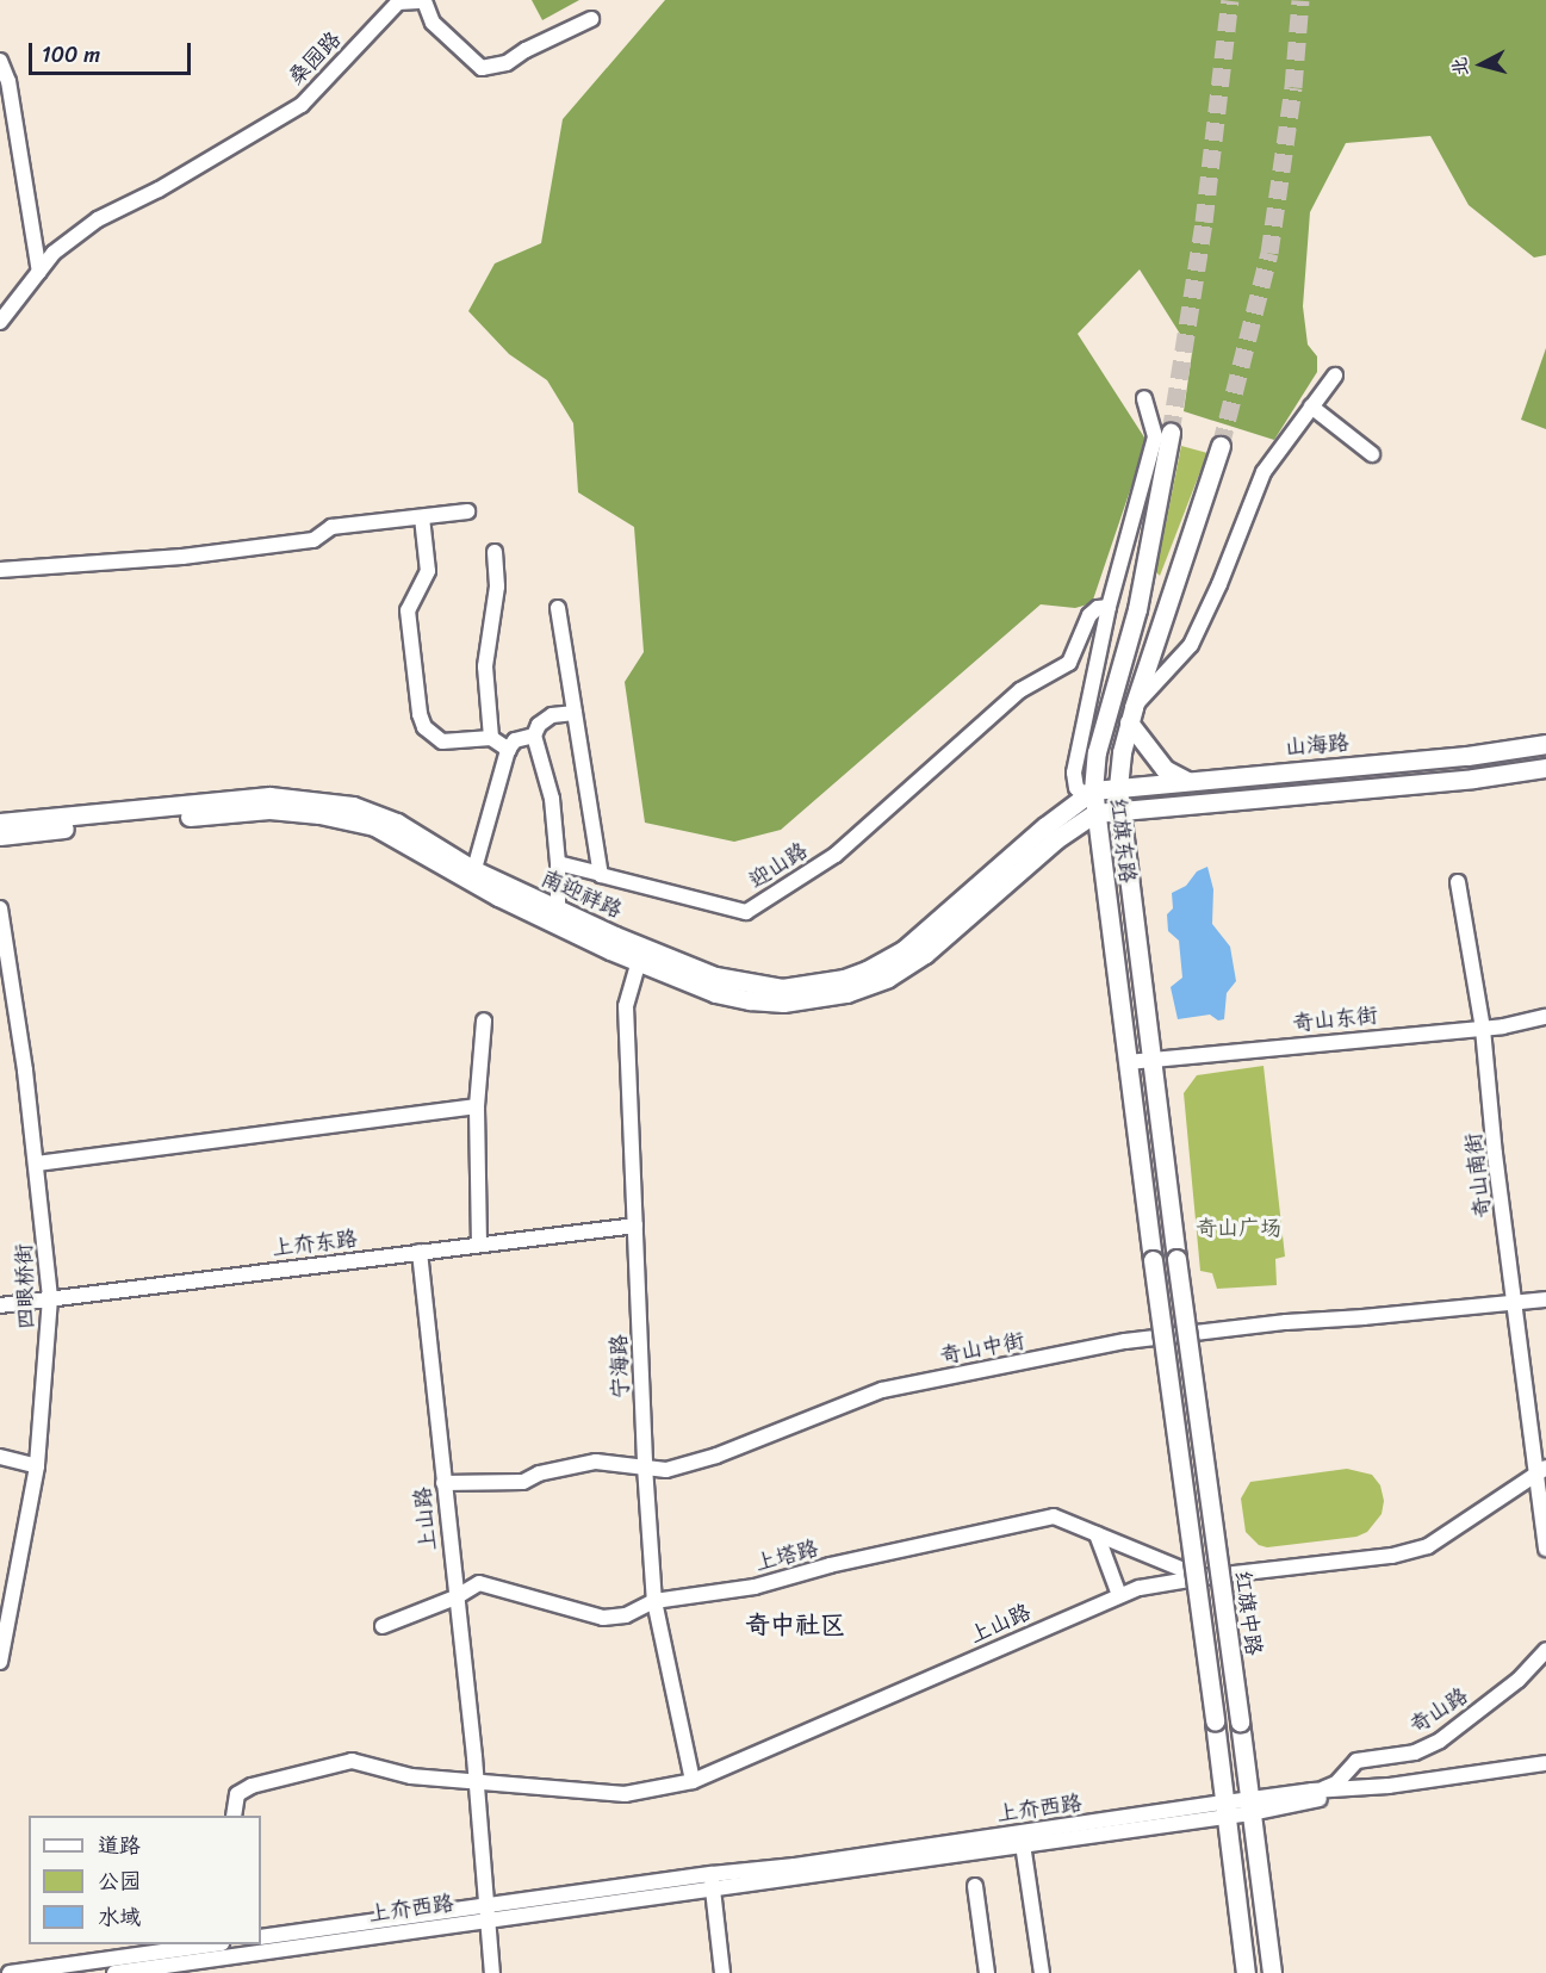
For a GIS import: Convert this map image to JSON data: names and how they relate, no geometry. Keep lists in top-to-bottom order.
{
  "streets": {
    "main road": [
      "山海路",
      "红旗东路",
      "南迎祥路",
      "红旗中路"
    ],
    "street": [
      "桑园路",
      "迎山路",
      "奇山东街",
      "奇山南街",
      "上夼东路",
      "四眼桥街",
      "奇山中街",
      "宁海路",
      "上山路",
      "上塔路",
      "奇山路",
      "上夼西路"
    ]
  },
  "crossings": [
    ["山海路", "红旗东路"],
    ["山海路", "南迎祥路"],
    ["红旗东路", "南迎祥路"],
    ["红旗东路", "奇山东街"],
    ["红旗东路", "红旗中路"],
    ["红旗东路", "上夼西路"],
    ["南迎祥路", "宁海路"],
    ["奇山东街", "奇山南街"],
    ["奇山南街", "奇山中街"],
    ["奇山南街", "上山路"],
    ["上夼东路", "四眼桥街"],
    ["上夼东路", "宁海路"],
    ["上夼东路", "上山路"],
    ["奇山中街", "宁海路"],
    ["奇山中街", "上山路"],
    ["宁海路", "上山路"],
    ["宁海路", "上塔路"],
    ["上山路", "上塔路"],
    ["上山路", "上夼西路"],
    ["红旗中路", "上夼西路"],
    ["奇山路", "上夼西路"]
  ],
  "districts": ["奇中社区"],
  "parks": ["奇山广场"],
  "legend": ["道路", "公园", "水域"],
  "scale_bar": "100 m",
  "north": "left"
}
